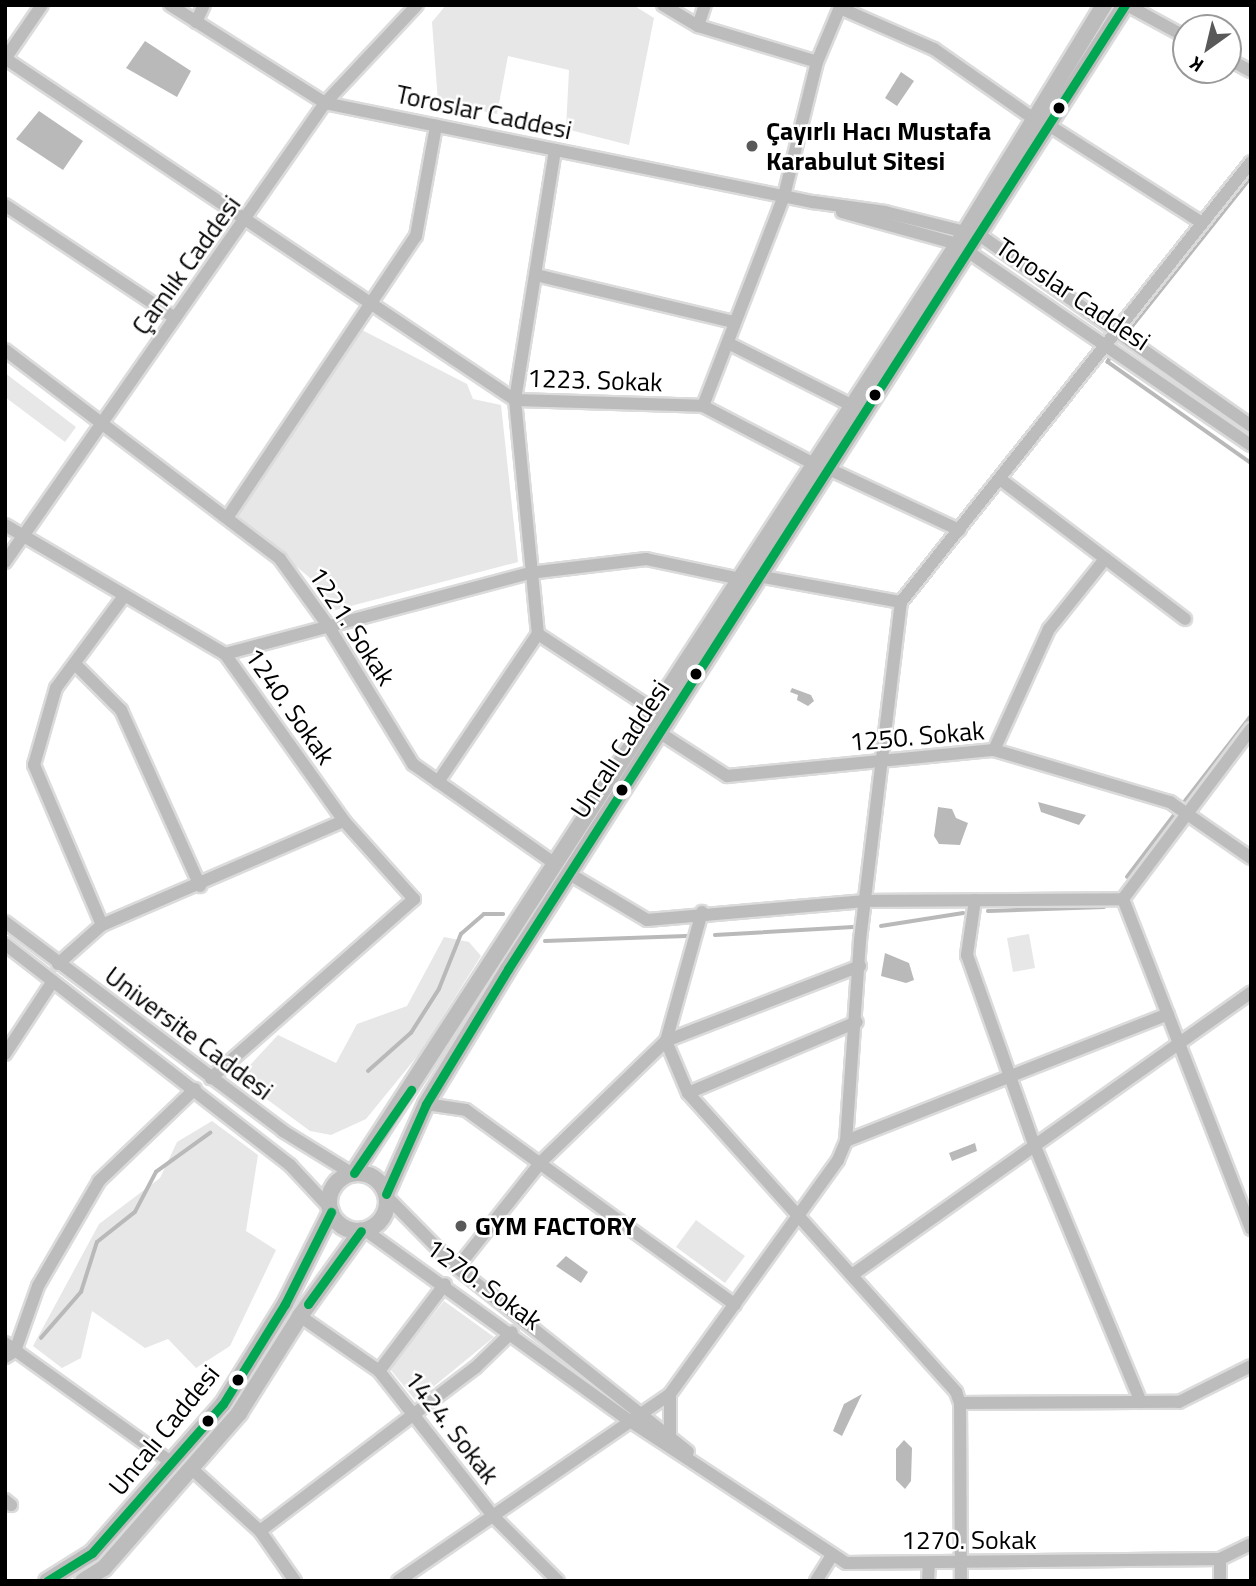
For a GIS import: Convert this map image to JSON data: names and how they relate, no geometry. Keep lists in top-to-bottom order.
{
  "streets": {
    "main road": ["Uncalı Caddesi"],
    "street": [
      "Toroslar Caddesi",
      "Çamlık Caddesi",
      "1223. Sokak",
      "1221. Sokak",
      "1240. Sokak",
      "1250. Sokak",
      "Universite Caddesi",
      "1270. Sokak",
      "1424. Sokak"
    ]
  },
  "crossings": [
    ["Toroslar Caddesi", "Çamlık Caddesi"],
    ["Toroslar Caddesi", "Uncalı Caddesi"],
    ["Çamlık Caddesi", "1223. Sokak"],
    ["Çamlık Caddesi", "1221. Sokak"],
    ["Çamlık Caddesi", "1240. Sokak"],
    ["1223. Sokak", "Uncalı Caddesi"],
    ["1221. Sokak", "Uncalı Caddesi"],
    ["1240. Sokak", "Universite Caddesi"],
    ["1250. Sokak", "Uncalı Caddesi"],
    ["Uncalı Caddesi", "Universite Caddesi"],
    ["Uncalı Caddesi", "1270. Sokak"],
    ["Uncalı Caddesi", "1424. Sokak"],
    ["Universite Caddesi", "1270. Sokak"]
  ],
  "places": ["Çayırlı Hacı Mustafa Karabulut Sitesi", "GYM FACTORY"],
  "north": "bottom left"
}
